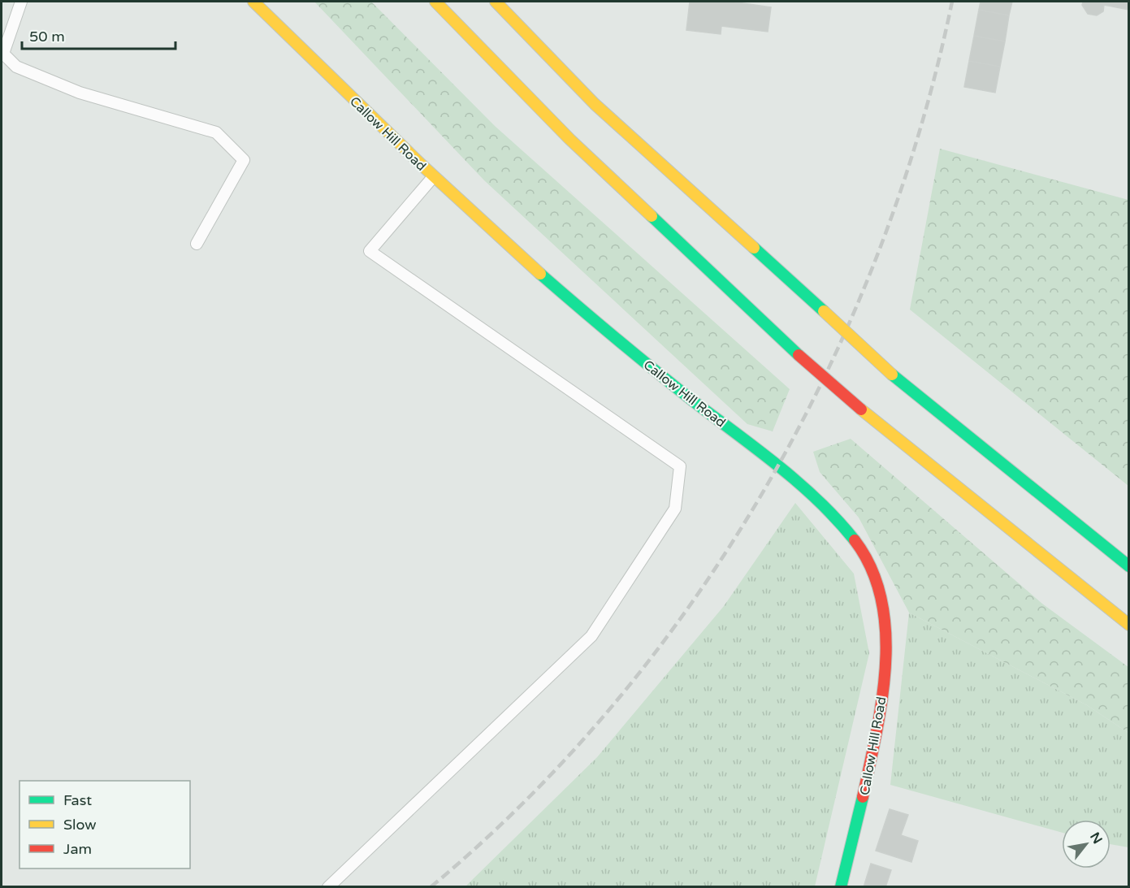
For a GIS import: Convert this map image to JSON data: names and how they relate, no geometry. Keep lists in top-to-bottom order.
{
  "streets": {
    "main road": ["Callow Hill Road"]
  },
  "legend": ["Fast", "Slow", "Jam"],
  "scale_bar": "50 m",
  "north": "top right"
}
